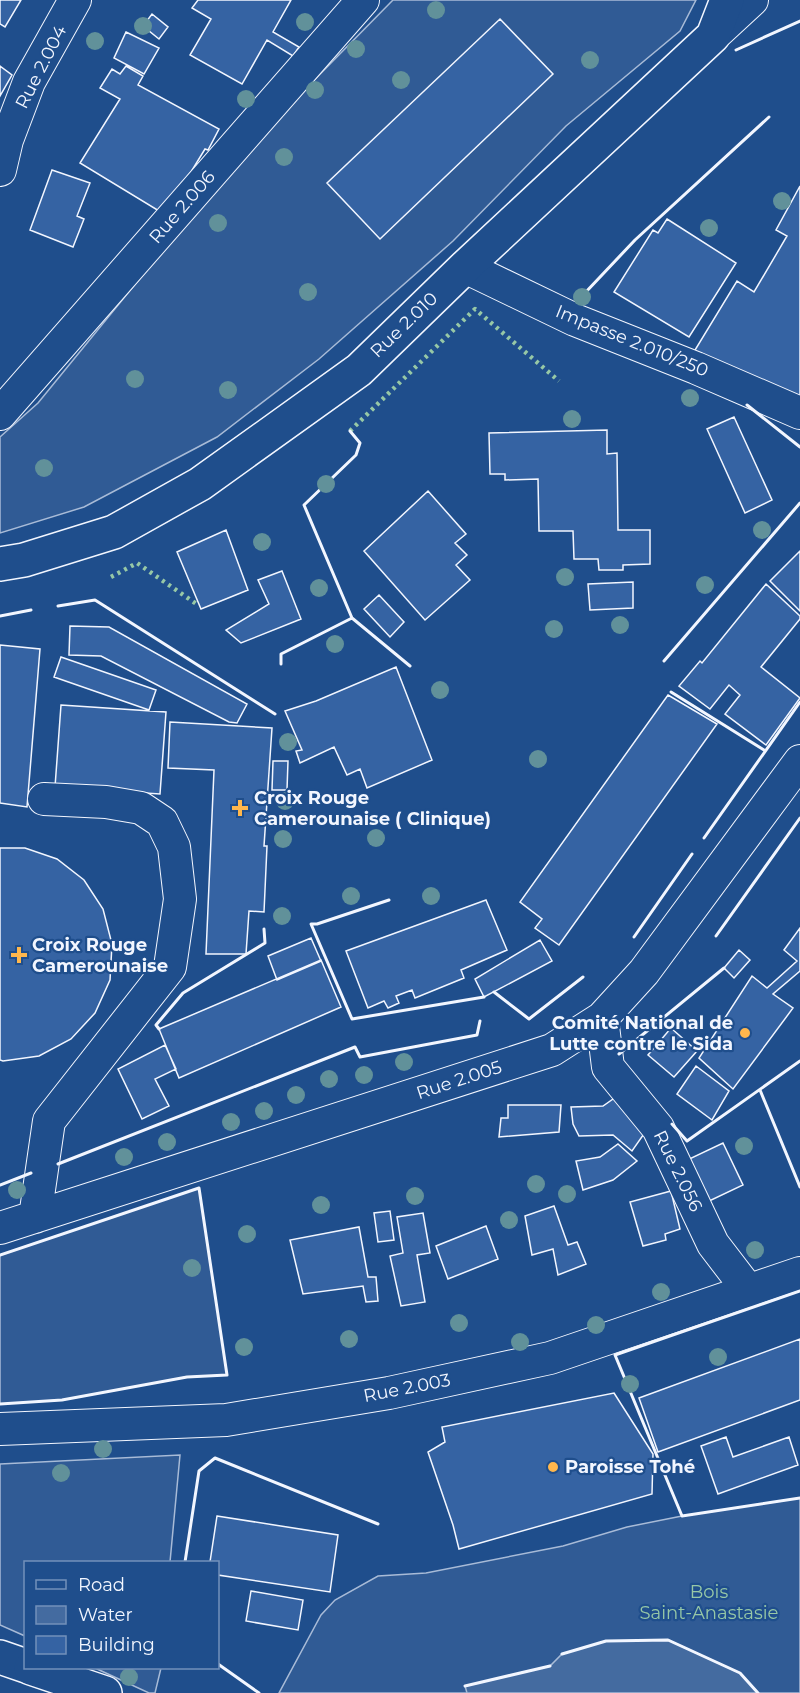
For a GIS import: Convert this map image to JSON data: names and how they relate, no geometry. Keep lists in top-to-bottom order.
{
  "streets": {
    "main road": ["Rue 2.010"],
    "street": [
      "Rue 2.004",
      "Rue 2.006",
      "Impasse 2.010/250",
      "Rue 2.005",
      "Rue 2.056",
      "Rue 2.003"
    ]
  },
  "crossings": [
    ["Rue 2.010", "Impasse 2.010/250"],
    ["Rue 2.005", "Rue 2.056"],
    ["Rue 2.056", "Rue 2.003"]
  ],
  "parks": ["Bois Saint-Anastasie"],
  "places": {
    "health": ["Croix Rouge Camerounaise ( Clinique)", "Croix Rouge Camerounaise"],
    "other": ["Comité National de Lutte contre le Sida", "Paroisse Tohé"]
  },
  "legend": ["Road", "Water", "Building"]
}
